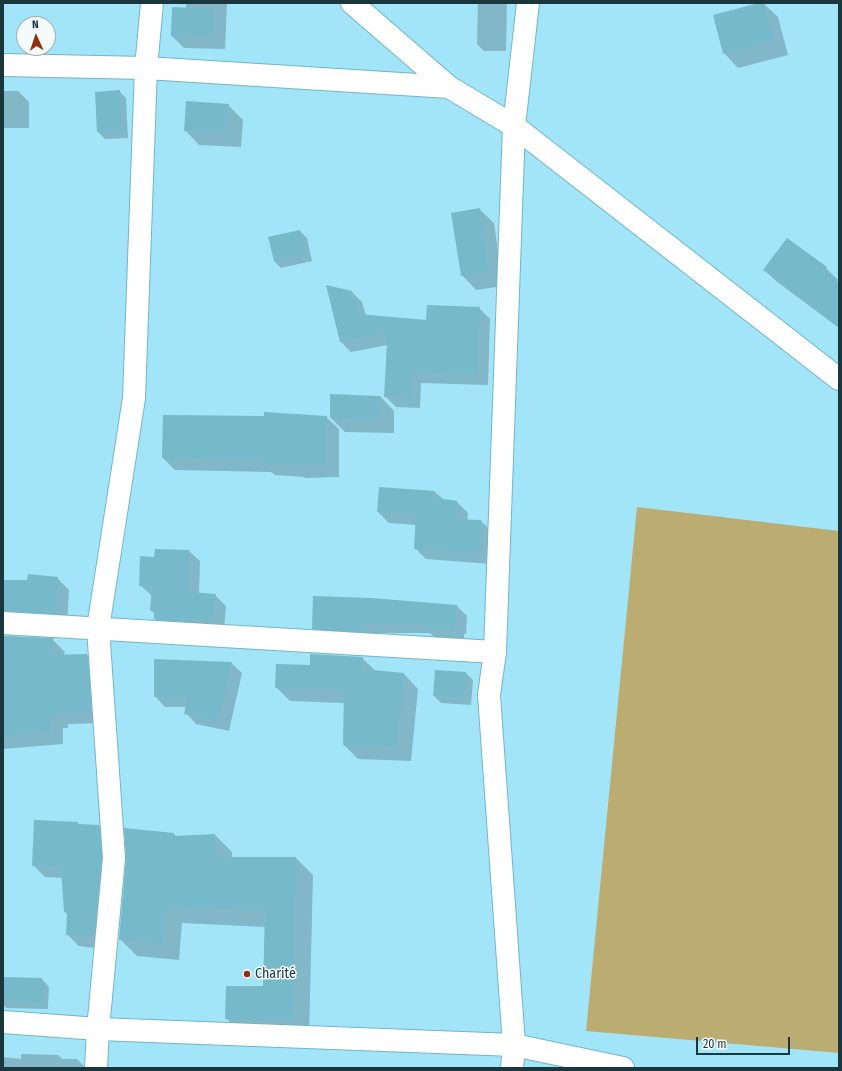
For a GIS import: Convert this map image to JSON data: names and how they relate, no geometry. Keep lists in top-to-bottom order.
{
  "places": ["Charité"],
  "scale_bar": "20 m",
  "north": "top"
}
